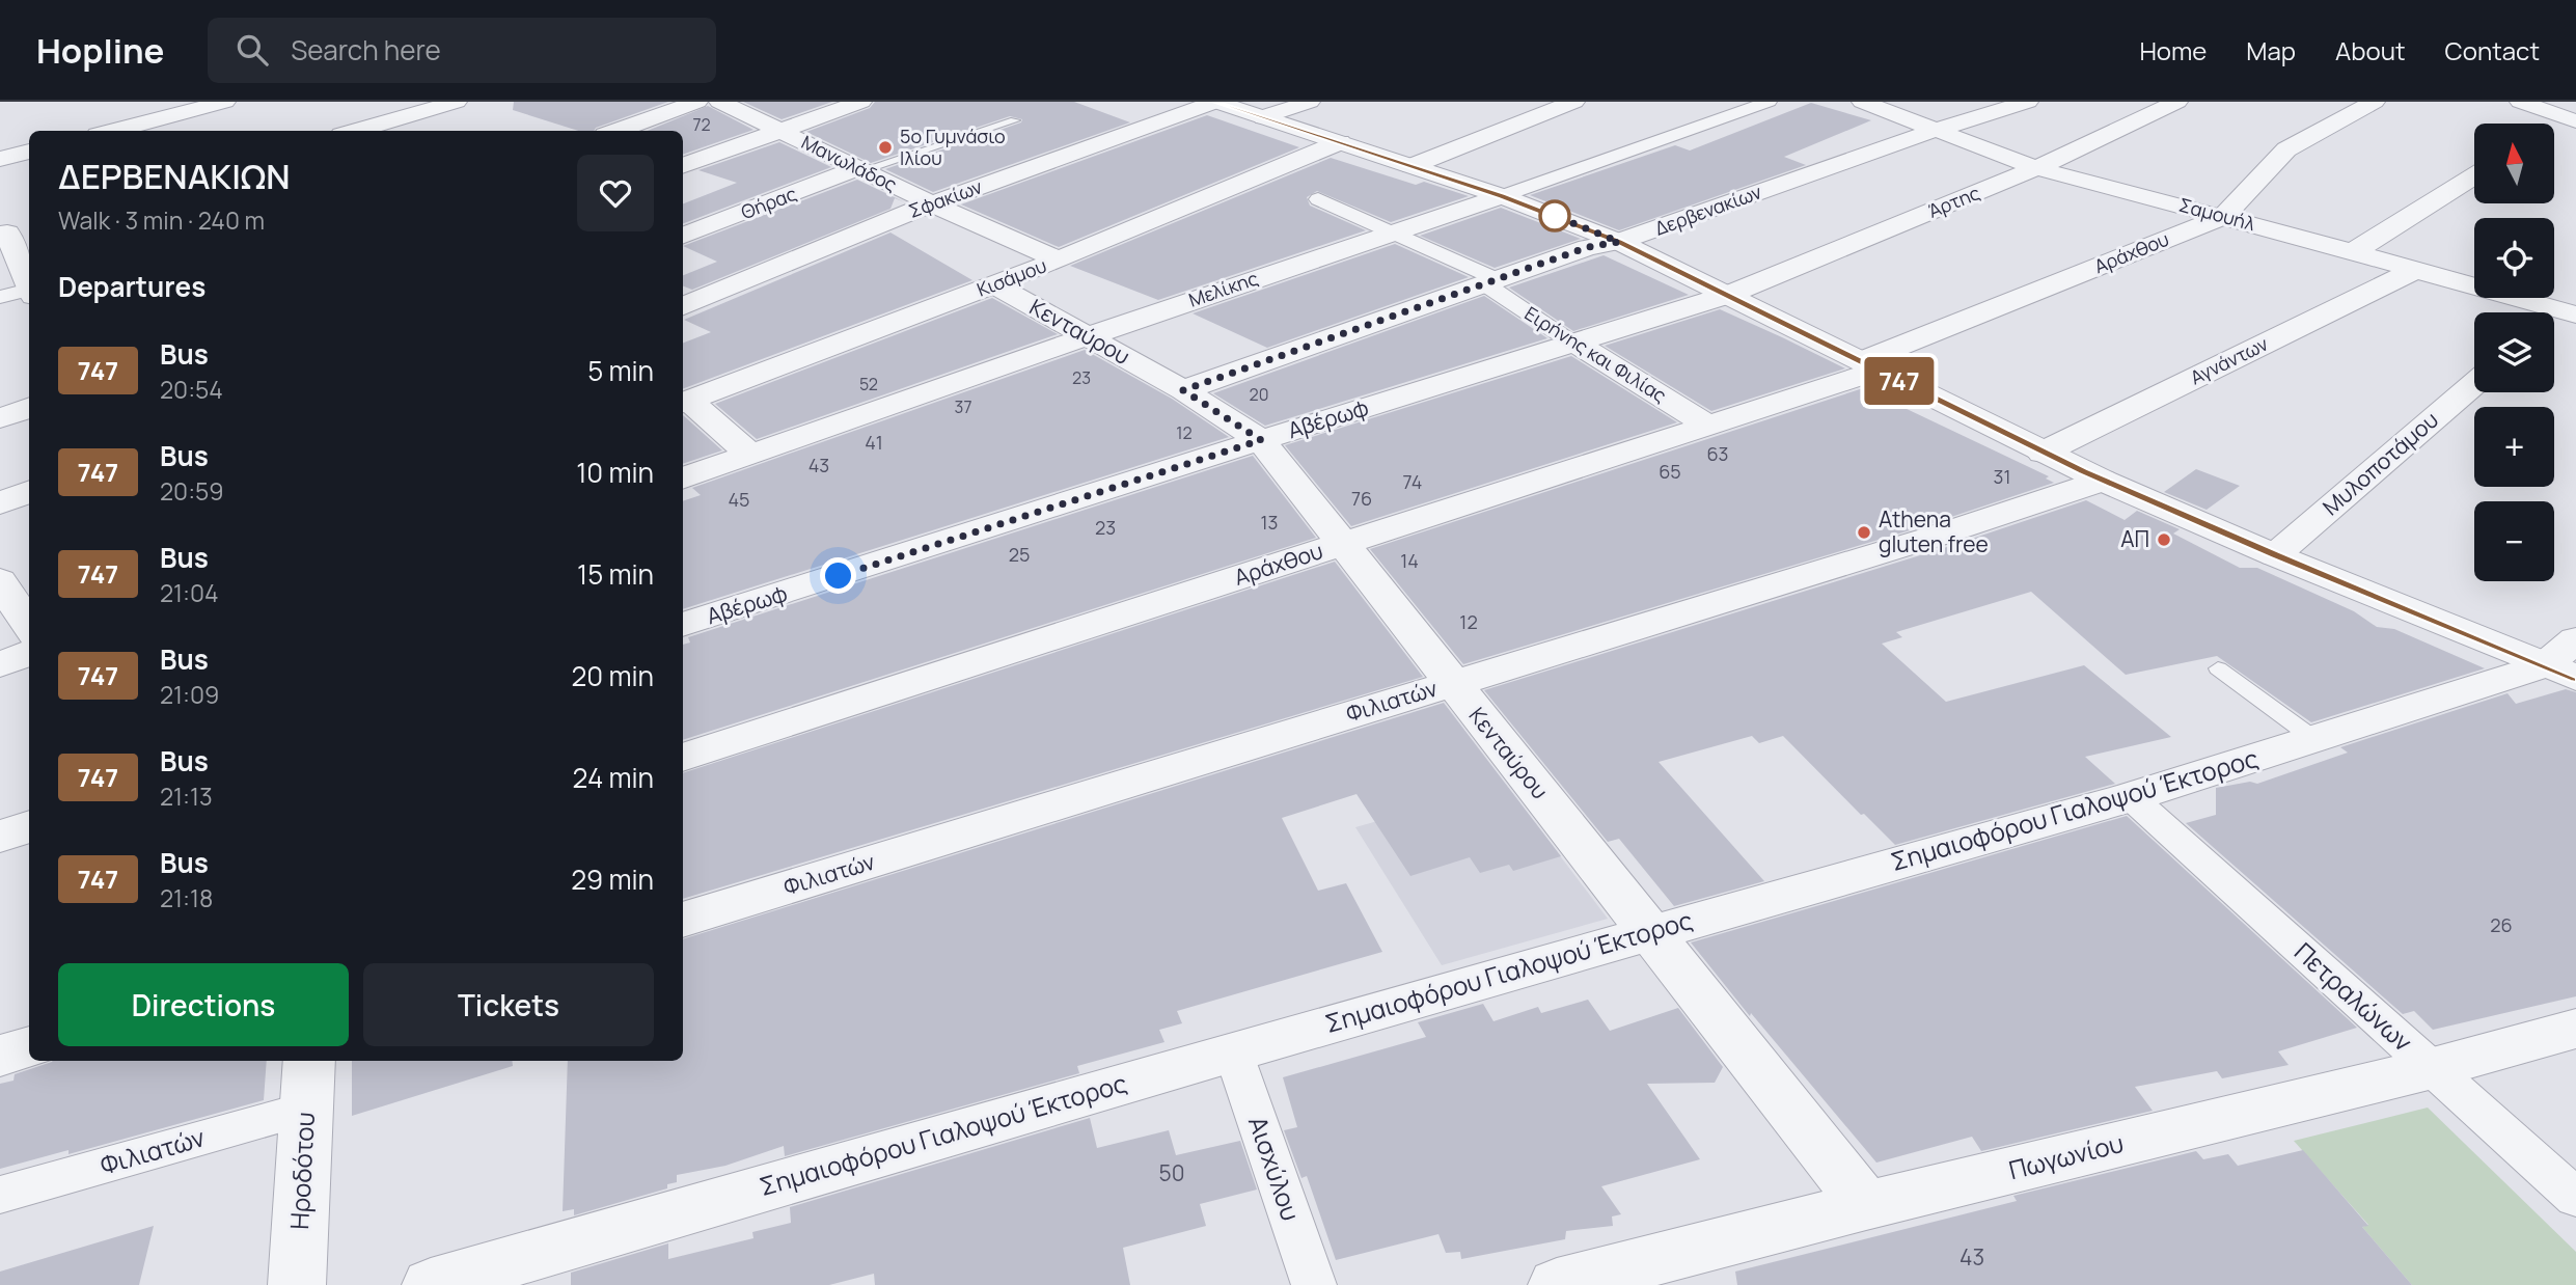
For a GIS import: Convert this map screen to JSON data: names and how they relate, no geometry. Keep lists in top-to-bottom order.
{
  "streets": {
    "street": [
      "Μανωλάδος",
      "Σφακίων",
      "Άρτης",
      "Θήρας",
      "Δερβενακίων",
      "Σαμουήλ",
      "Αράχθου",
      "Κισάμου",
      "Μελίκης",
      "Κενταύρου",
      "Ειρήνης και Φιλίας",
      "Αγνάντων",
      "Αβέρωφ",
      "Μυλοποτάμου",
      "Φιλιατών",
      "Σημαιοφόρου Γιαλοψού Έκτορος",
      "Πετραλώνων",
      "Πωγωνίου",
      "Αισχύλου",
      "Ηροδότου"
    ]
  },
  "crossings": [
    ["Μανωλάδος", "Σφακίων"],
    ["Μανωλάδος", "Θήρας"],
    ["Μανωλάδος", "Κισάμου"],
    ["Άρτης", "Σαμουήλ"],
    ["Άρτης", "Αβέρωφ"],
    ["Δερβενακίων", "Σαμουήλ"],
    ["Δερβενακίων", "Κενταύρου"],
    ["Δερβενακίων", "Ειρήνης και Φιλίας"],
    ["Σαμουήλ", "Αράχθου"],
    ["Σαμουήλ", "Αγνάντων"],
    ["Αράχθου", "Κενταύρου"],
    ["Αράχθου", "Ειρήνης και Φιλίας"],
    ["Κισάμου", "Κενταύρου"],
    ["Μελίκης", "Κενταύρου"],
    ["Μελίκης", "Ειρήνης και Φιλίας"],
    ["Κενταύρου", "Αβέρωφ"],
    ["Κενταύρου", "Φιλιατών"],
    ["Κενταύρου", "Σημαιοφόρου Γιαλοψού Έκτορος"],
    ["Κενταύρου", "Πωγωνίου"],
    ["Ειρήνης και Φιλίας", "Αβέρωφ"],
    ["Φιλιατών", "Ηροδότου"],
    ["Σημαιοφόρου Γιαλοψού Έκτορος", "Πετραλώνων"],
    ["Σημαιοφόρου Γιαλοψού Έκτορος", "Αισχύλου"],
    ["Πετραλώνων", "Πωγωνίου"]
  ],
  "places": ["5ο Γυμνάσιο Ιλίου", "Athena gluten free", "ΑΠ"],
  "lines": ["bus line 747"],
  "house_numbers": [
    "72",
    "23",
    "52",
    "20",
    "37",
    "12",
    "41",
    "63",
    "43",
    "65",
    "31",
    "74",
    "76",
    "45",
    "13",
    "23",
    "25",
    "14",
    "12",
    "26",
    "50",
    "43"
  ],
  "north": "top",
  "page": {
    "header": "Hopline",
    "search": "Search here",
    "nav": [
      "Home",
      "Map",
      "About",
      "Contact"
    ],
    "on_map": "747",
    "map_buttons": ["+", "−"],
    "heading": [
      ["ΔΕΡΒΕΝΑΚΙΩΝ", "Walk · 3 min · 240 m"],
      "Departures"
    ],
    "list": [
      {
        "mark": "747",
        "name": "Bus",
        "note": "20:54",
        "value": "5 min"
      },
      {
        "mark": "747",
        "name": "Bus",
        "note": "20:59",
        "value": "10 min"
      },
      {
        "mark": "747",
        "name": "Bus",
        "note": "21:04",
        "value": "15 min"
      },
      {
        "mark": "747",
        "name": "Bus",
        "note": "21:09",
        "value": "20 min"
      },
      {
        "mark": "747",
        "name": "Bus",
        "note": "21:13",
        "value": "24 min"
      },
      {
        "mark": "747",
        "name": "Bus",
        "note": "21:18",
        "value": "29 min"
      }
    ],
    "buttons": ["Directions", "Tickets"]
  }
}
